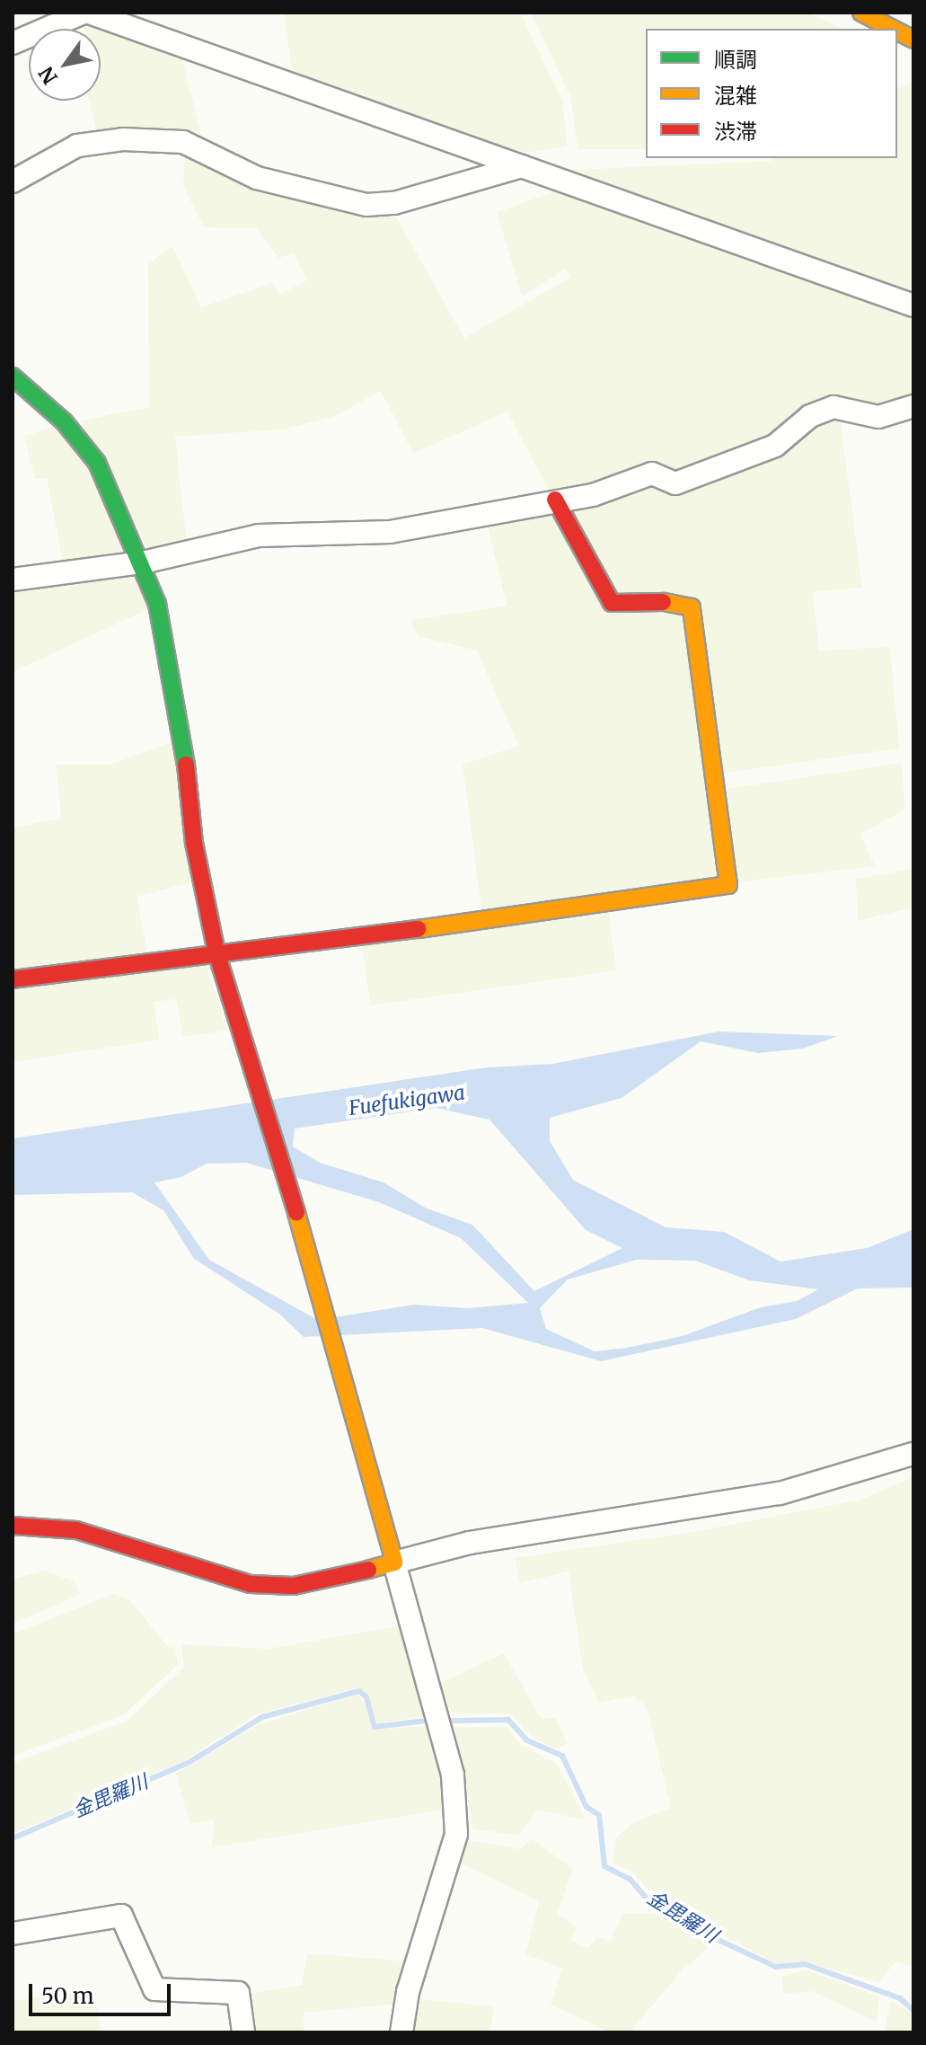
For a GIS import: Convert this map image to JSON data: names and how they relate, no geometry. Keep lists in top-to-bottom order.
{
  "water": ["Fuefukigawa", "金毘羅川"],
  "legend": ["順調", "混雑", "渋滞"],
  "scale_bar": "50 m",
  "north": "bottom left"
}
